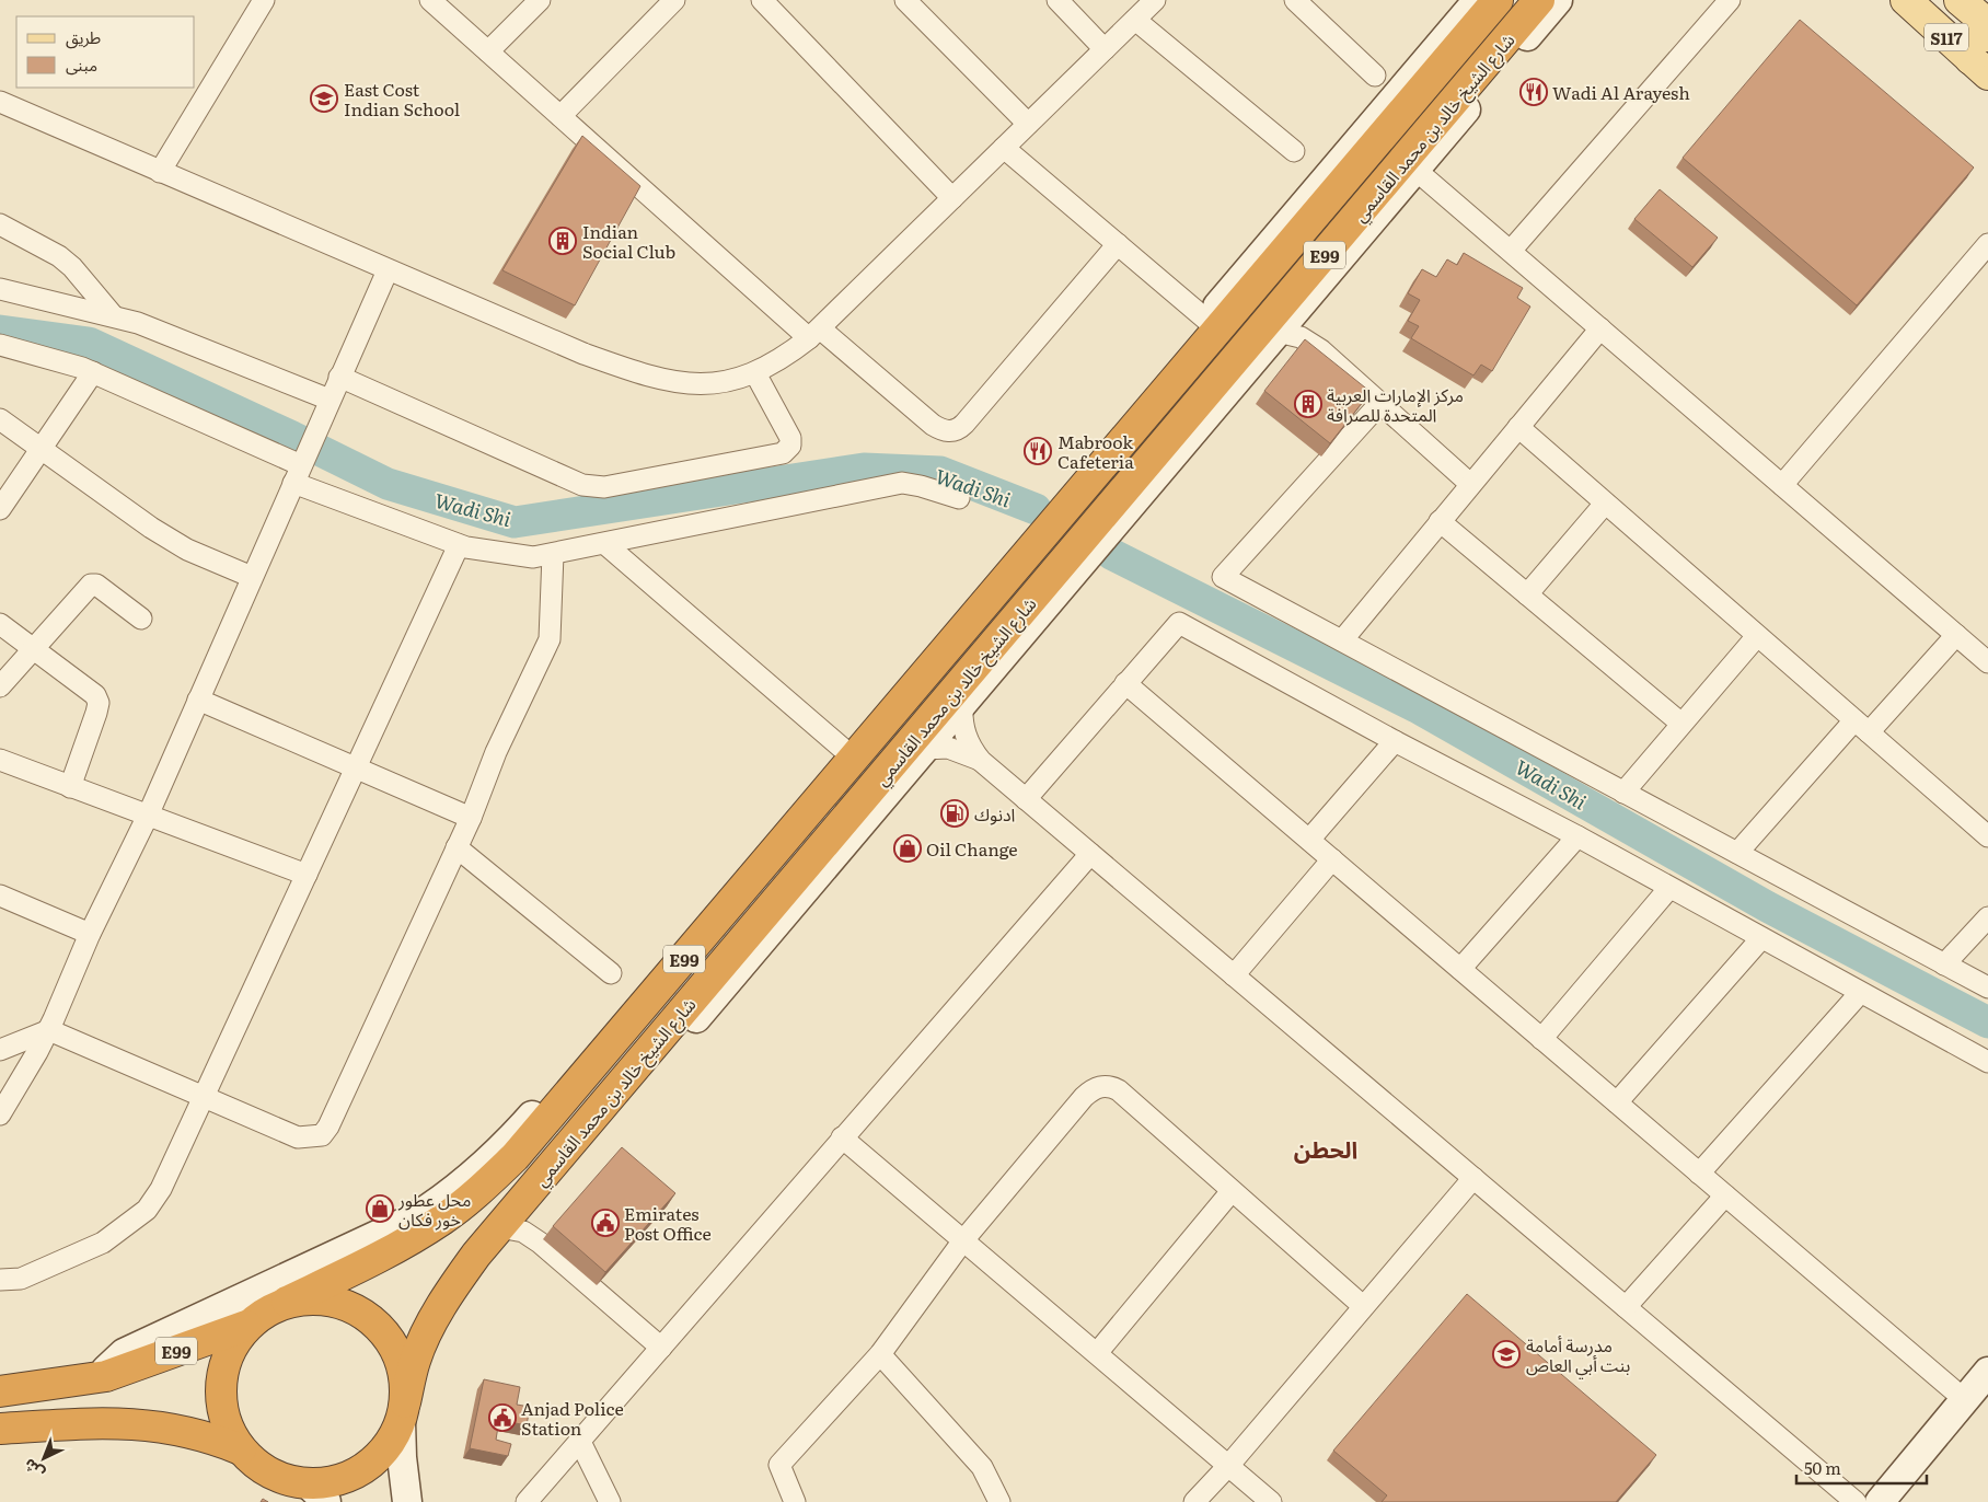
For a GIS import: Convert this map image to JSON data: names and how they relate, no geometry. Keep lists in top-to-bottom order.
{
  "streets": {
    "highway": ["شارع الشيخ خالد بن محمد القاسمي", "E99"],
    "main road": ["S117"]
  },
  "crossings": [
    ["شارع الشيخ خالد بن محمد القاسمي", "E99"]
  ],
  "districts": ["الحطن"],
  "water": ["Wadi Shi"],
  "places": {
    "restaurant": ["Wadi Al Arayesh", "Mabrook Cafeteria"],
    "school or university": ["East Cost Indian School", "مدرسة أمامة بنت أبي العاص"],
    "building": ["Indian Social Club", "مركز الإمارات العربية المتحدة للصرافة"],
    "fuel station": ["ادنوك"],
    "shop": ["Oil Change", "محل عطور خور فكان"],
    "public building": ["Emirates Post Office", "Anjad Police Station"]
  },
  "legend": ["طريق", "مبنى"],
  "scale_bar": "50 m",
  "north": "bottom left"
}
